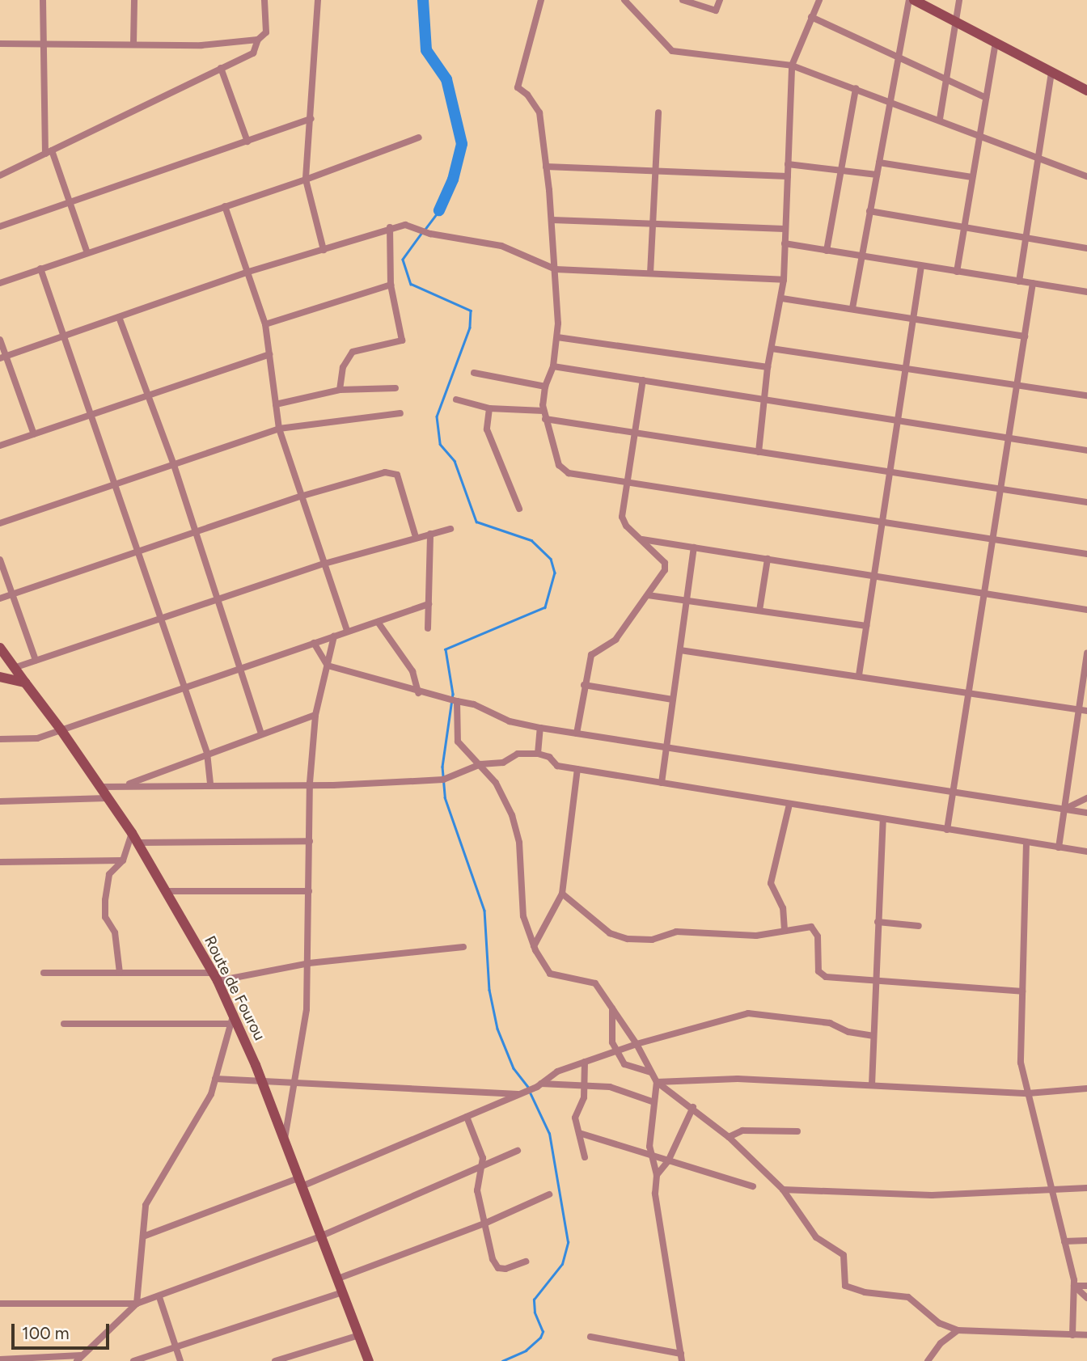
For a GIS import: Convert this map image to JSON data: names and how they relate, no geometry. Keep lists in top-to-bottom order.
{
  "streets": {
    "main road": ["Route de Fourou"]
  },
  "scale_bar": "100 m"
}
